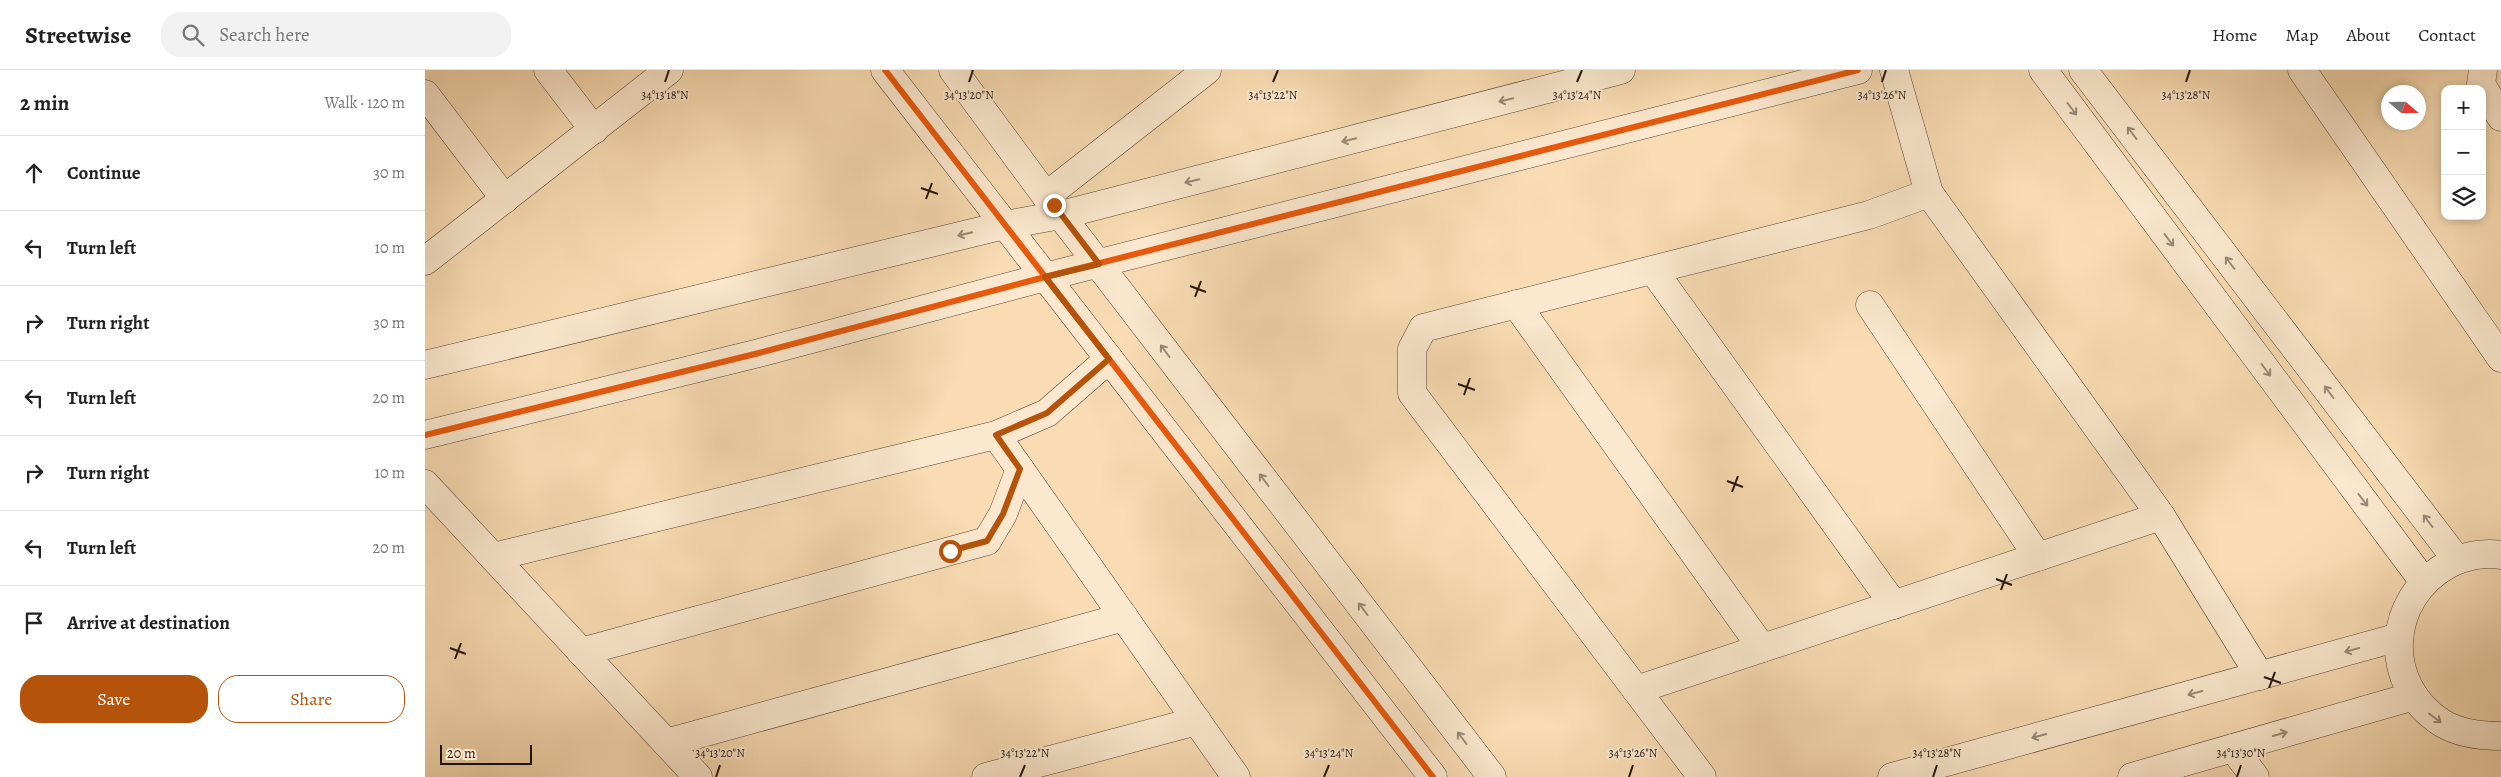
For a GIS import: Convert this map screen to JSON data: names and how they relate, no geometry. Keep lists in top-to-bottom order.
{
  "scale_bar": "20 m",
  "north": "right",
  "page": {
    "header": "Streetwise",
    "search": "Search here",
    "nav": [
      "Home",
      "Map",
      "About",
      "Contact"
    ],
    "heading": ["2 min", "Walk · 120 m"],
    "map_buttons": ["+", "−"],
    "list": [
      ["Continue", "30 m"],
      ["Turn left", "10 m"],
      ["Turn right", "30 m"],
      ["Turn left", "20 m"],
      ["Turn right", "10 m"],
      ["Turn left", "20 m"],
      "Arrive at destination"
    ],
    "buttons": ["Save", "Share"],
    "scale": "20 m"
  },
  "coordinates": [
    "34°13'18\"N",
    "34°13'20\"N",
    "34°13'22\"N",
    "34°13'24\"N",
    "34°13'26\"N",
    "34°13'28\"N",
    "34°13'30\"N"
  ]
}
